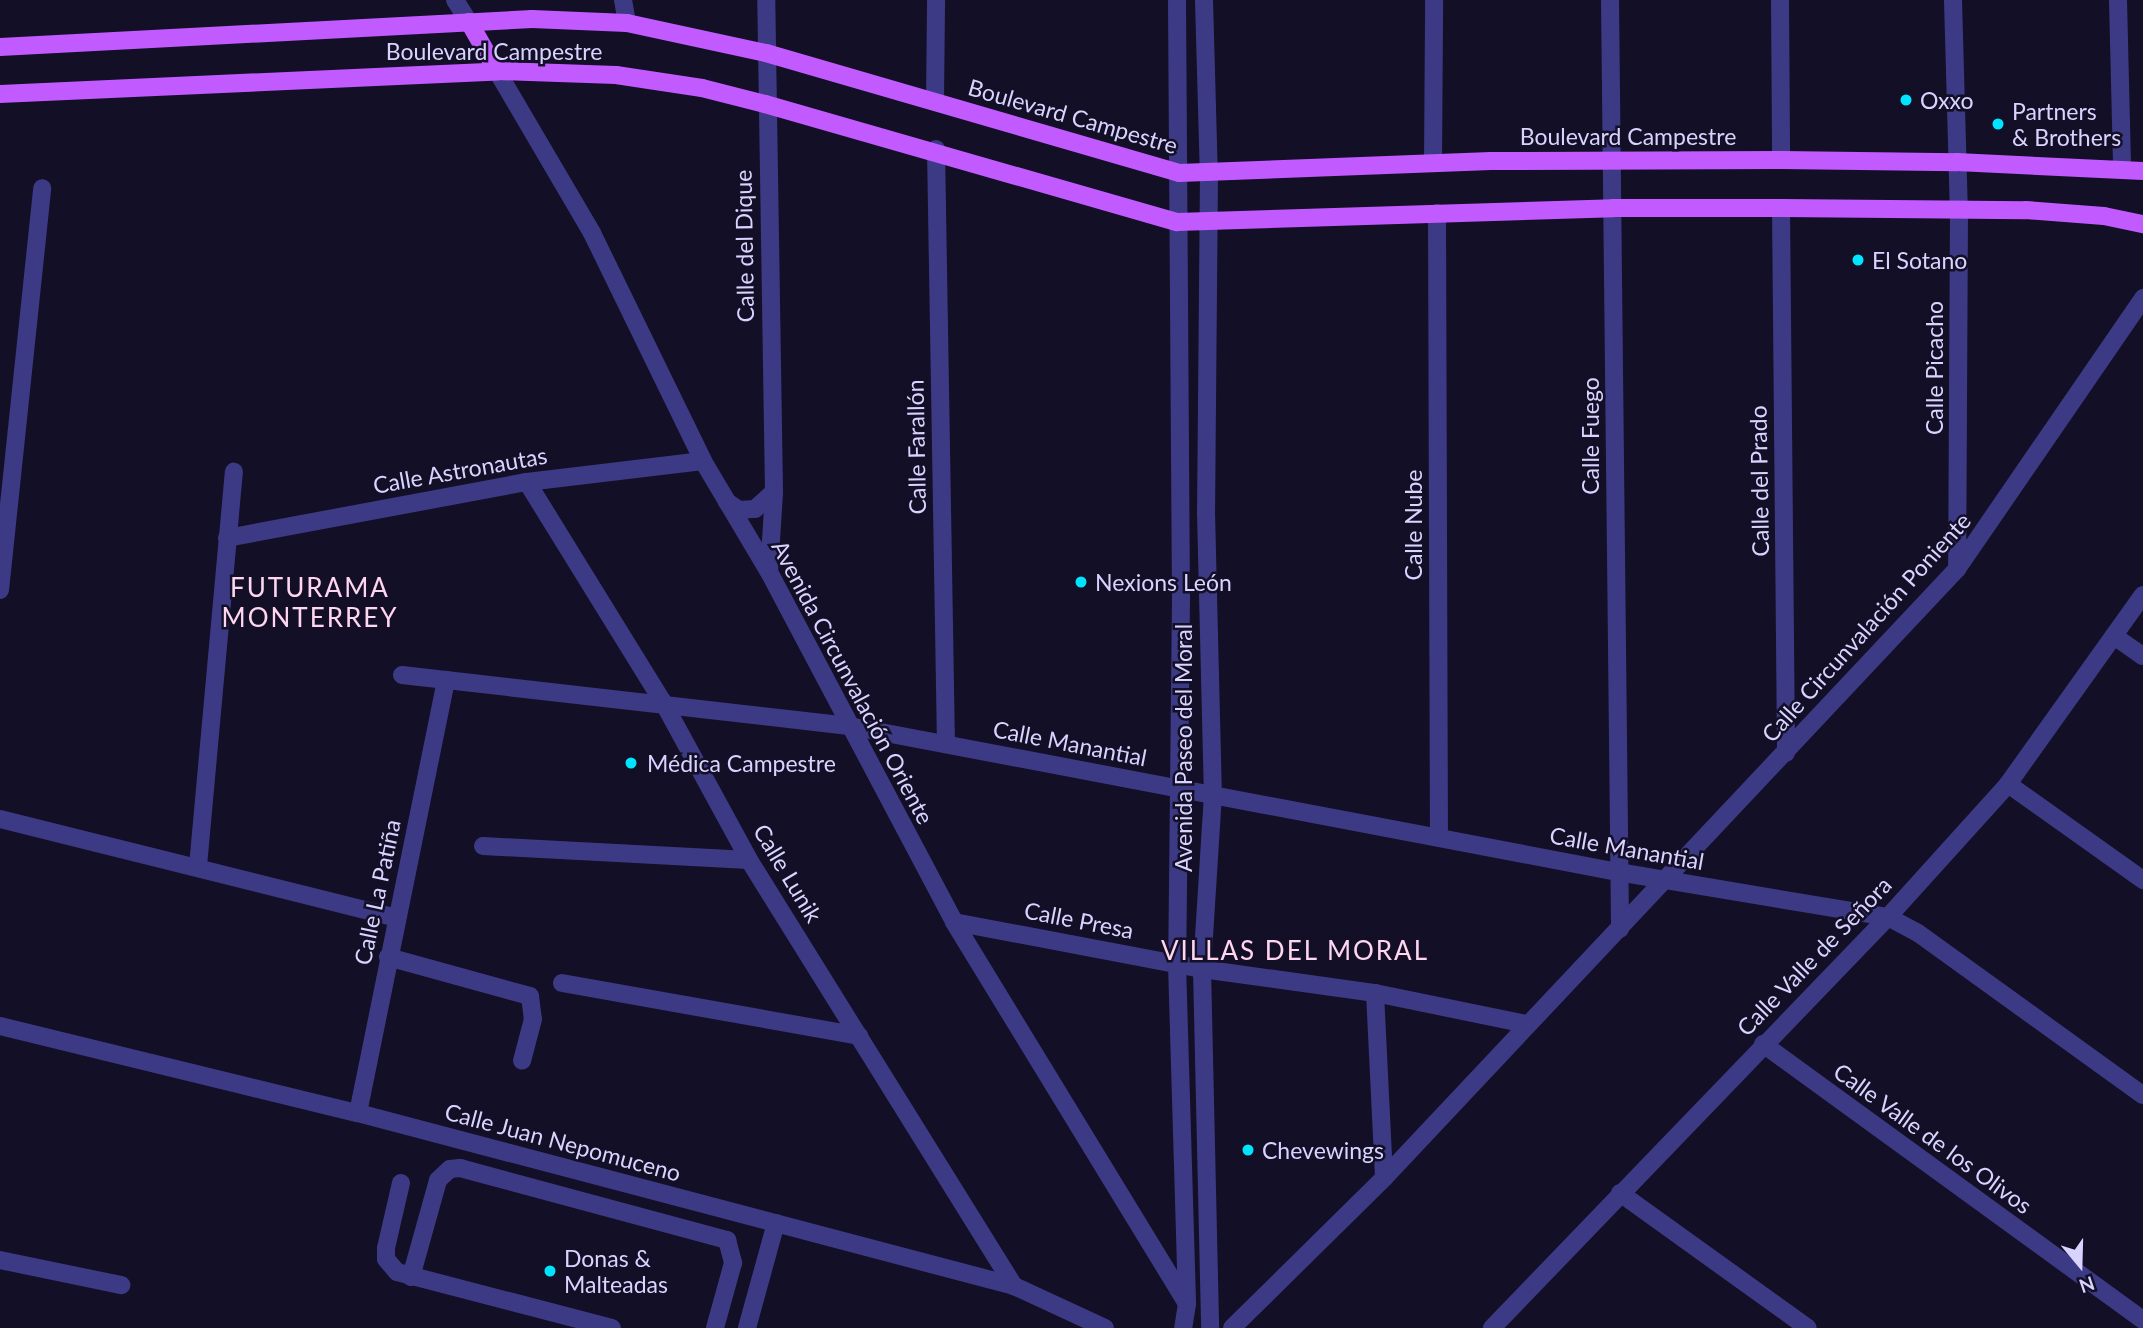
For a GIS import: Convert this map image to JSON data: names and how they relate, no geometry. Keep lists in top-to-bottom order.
{
  "streets": {
    "main road": ["Boulevard Campestre"],
    "street": [
      "Calle del Dique",
      "Calle Picacho",
      "Calle Fuego",
      "Calle Farallón",
      "Calle Astronautas",
      "Calle del Prado",
      "Calle Nube",
      "Calle Circunvalación Poniente",
      "Avenida Circunvalación Oriente",
      "Calle Manantial",
      "Avenida Paseo del Moral",
      "Calle Lunik",
      "Calle La Patiña",
      "Calle Presa",
      "Calle Valle de Señora",
      "Calle Valle de los Olivos",
      "Calle Juan Nepomuceno"
    ]
  },
  "crossings": [
    ["Boulevard Campestre", "Calle del Dique"],
    ["Boulevard Campestre", "Calle Picacho"],
    ["Boulevard Campestre", "Calle Fuego"],
    ["Boulevard Campestre", "Calle Farallón"],
    ["Boulevard Campestre", "Calle del Prado"],
    ["Boulevard Campestre", "Calle Nube"],
    ["Boulevard Campestre", "Avenida Circunvalación Oriente"],
    ["Boulevard Campestre", "Avenida Paseo del Moral"],
    ["Calle del Dique", "Avenida Circunvalación Oriente"],
    ["Calle Picacho", "Calle Circunvalación Poniente"],
    ["Calle Fuego", "Calle Manantial"],
    ["Calle Farallón", "Calle Manantial"],
    ["Calle Astronautas", "Avenida Circunvalación Oriente"],
    ["Calle Astronautas", "Calle Lunik"],
    ["Calle del Prado", "Calle Circunvalación Poniente"],
    ["Calle Nube", "Calle Manantial"],
    ["Calle Circunvalación Poniente", "Calle Manantial"],
    ["Calle Circunvalación Poniente", "Calle Presa"],
    ["Avenida Circunvalación Oriente", "Calle Manantial"],
    ["Avenida Circunvalación Oriente", "Avenida Paseo del Moral"],
    ["Avenida Circunvalación Oriente", "Calle Presa"],
    ["Calle Manantial", "Avenida Paseo del Moral"],
    ["Calle Manantial", "Calle Lunik"],
    ["Calle Manantial", "Calle La Patiña"],
    ["Calle Manantial", "Calle Valle de Señora"],
    ["Avenida Paseo del Moral", "Calle Presa"],
    ["Calle Lunik", "Calle Juan Nepomuceno"],
    ["Calle La Patiña", "Calle Juan Nepomuceno"],
    ["Calle Valle de Señora", "Calle Valle de los Olivos"]
  ],
  "districts": ["FUTURAMA MONTERREY", "VILLAS DEL MORAL"],
  "places": [
    "Oxxo",
    "Partners & Brothers",
    "El Sotano",
    "Nexions León",
    "Médica Campestre",
    "Chevewings",
    "Donas & Malteadas"
  ],
  "north": "bottom"
}
